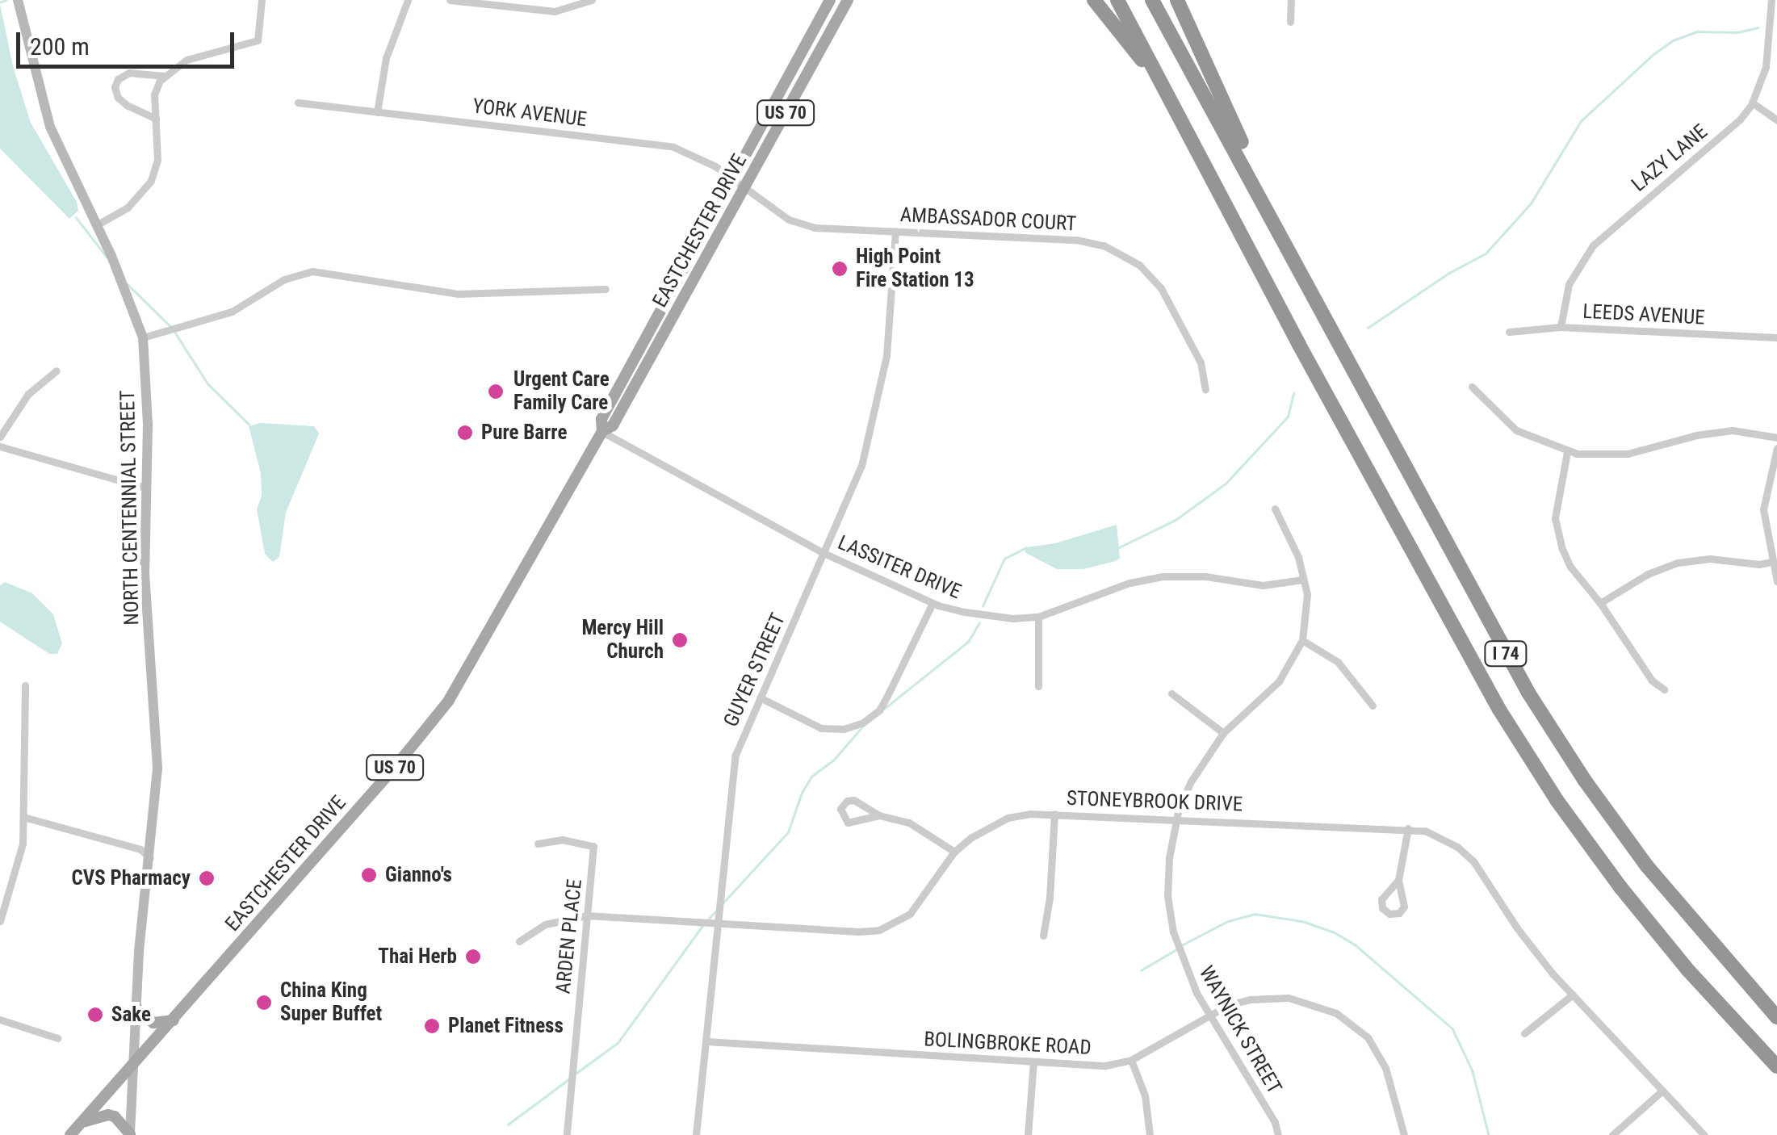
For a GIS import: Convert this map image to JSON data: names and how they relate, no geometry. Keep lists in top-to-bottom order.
{
  "streets": {
    "highway": ["I 74"],
    "main road": ["US 70", "EASTCHESTER DRIVE"],
    "street": [
      "YORK AVENUE",
      "LAZY LANE",
      "AMBASSADOR COURT",
      "LEEDS AVENUE",
      "NORTH CENTENNIAL STREET",
      "LASSITER DRIVE",
      "GUYER STREET",
      "STONEYBROOK DRIVE",
      "ARDEN PLACE",
      "WAYNICK STREET",
      "BOLINGBROKE ROAD"
    ]
  },
  "crossings": [
    ["YORK AVENUE", "AMBASSADOR COURT"],
    ["YORK AVENUE", "EASTCHESTER DRIVE"],
    ["LAZY LANE", "LEEDS AVENUE"],
    ["AMBASSADOR COURT", "EASTCHESTER DRIVE"],
    ["AMBASSADOR COURT", "GUYER STREET"],
    ["EASTCHESTER DRIVE", "NORTH CENTENNIAL STREET"],
    ["EASTCHESTER DRIVE", "LASSITER DRIVE"],
    ["LASSITER DRIVE", "GUYER STREET"],
    ["LASSITER DRIVE", "WAYNICK STREET"],
    ["GUYER STREET", "STONEYBROOK DRIVE"],
    ["GUYER STREET", "BOLINGBROKE ROAD"],
    ["STONEYBROOK DRIVE", "ARDEN PLACE"],
    ["STONEYBROOK DRIVE", "WAYNICK STREET"],
    ["WAYNICK STREET", "BOLINGBROKE ROAD"]
  ],
  "places": [
    "High Point Fire Station 13",
    "Urgent Care Family Care",
    "Pure Barre",
    "Mercy Hill Church",
    "Gianno's",
    "CVS Pharmacy",
    "Thai Herb",
    "China King Super Buffet",
    "Sake",
    "Planet Fitness"
  ],
  "scale_bar": "200 m"
}
